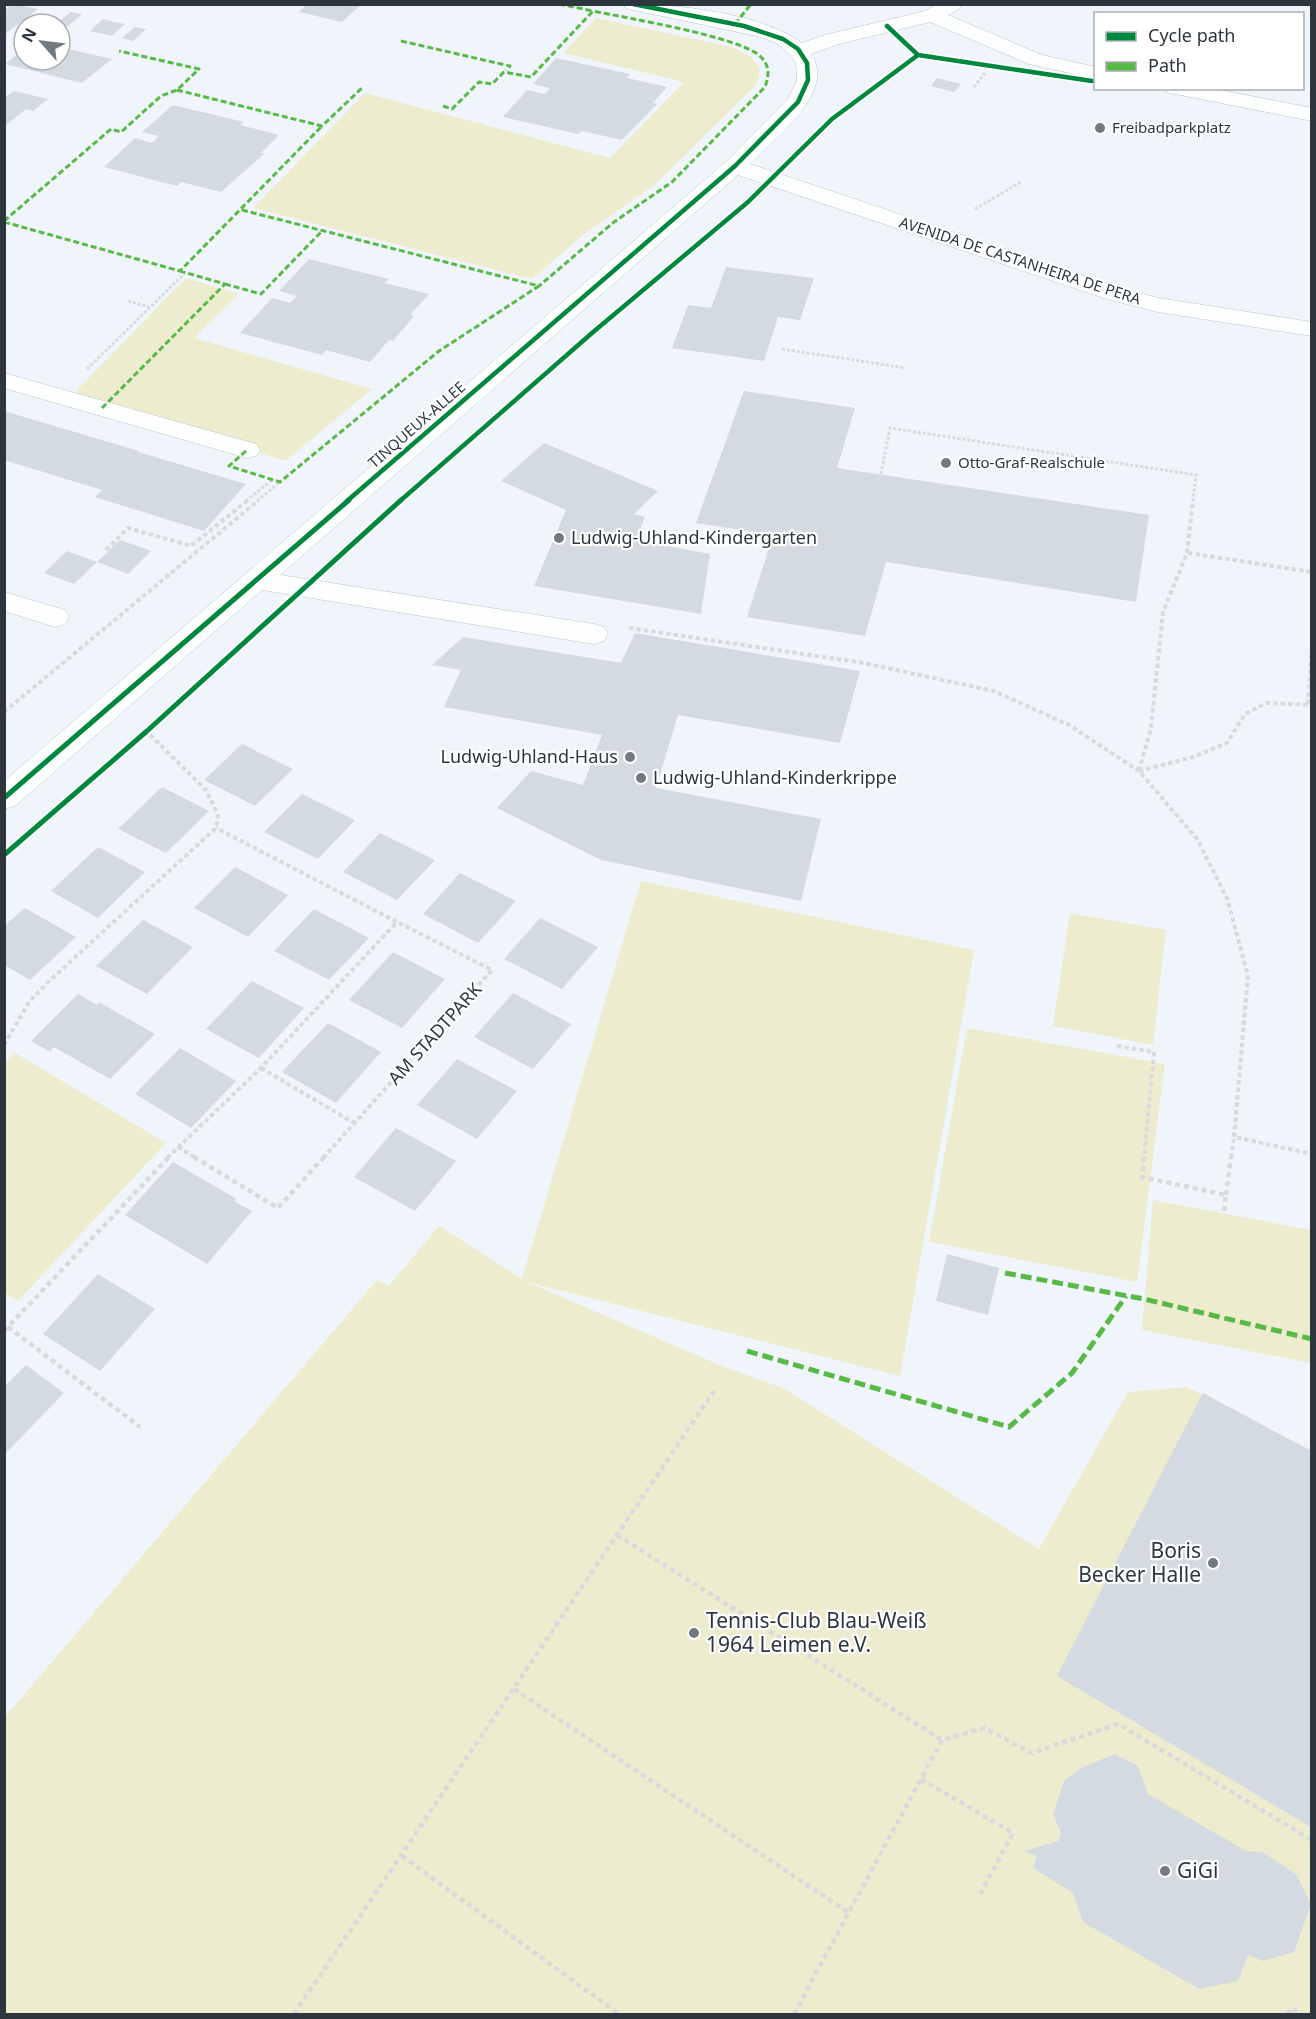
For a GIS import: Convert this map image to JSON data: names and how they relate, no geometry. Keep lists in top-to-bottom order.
{
  "streets": {
    "street": ["AVENIDA DE CASTANHEIRA DE PERA", "TINQUEUX-ALLEE"],
    "path": ["AM STADTPARK"]
  },
  "crossings": [
    ["AVENIDA DE CASTANHEIRA DE PERA", "TINQUEUX-ALLEE"]
  ],
  "places": [
    "Freibadparkplatz",
    "Otto-Graf-Realschule",
    "Ludwig-Uhland-Kindergarten",
    "Ludwig-Uhland-Haus",
    "Ludwig-Uhland-Kinderkrippe",
    "Boris Becker Halle",
    "Tennis-Club Blau-Weiß 1964 Leimen e.V.",
    "GiGi"
  ],
  "legend": ["Cycle path", "Path"],
  "north": "top left"
}
